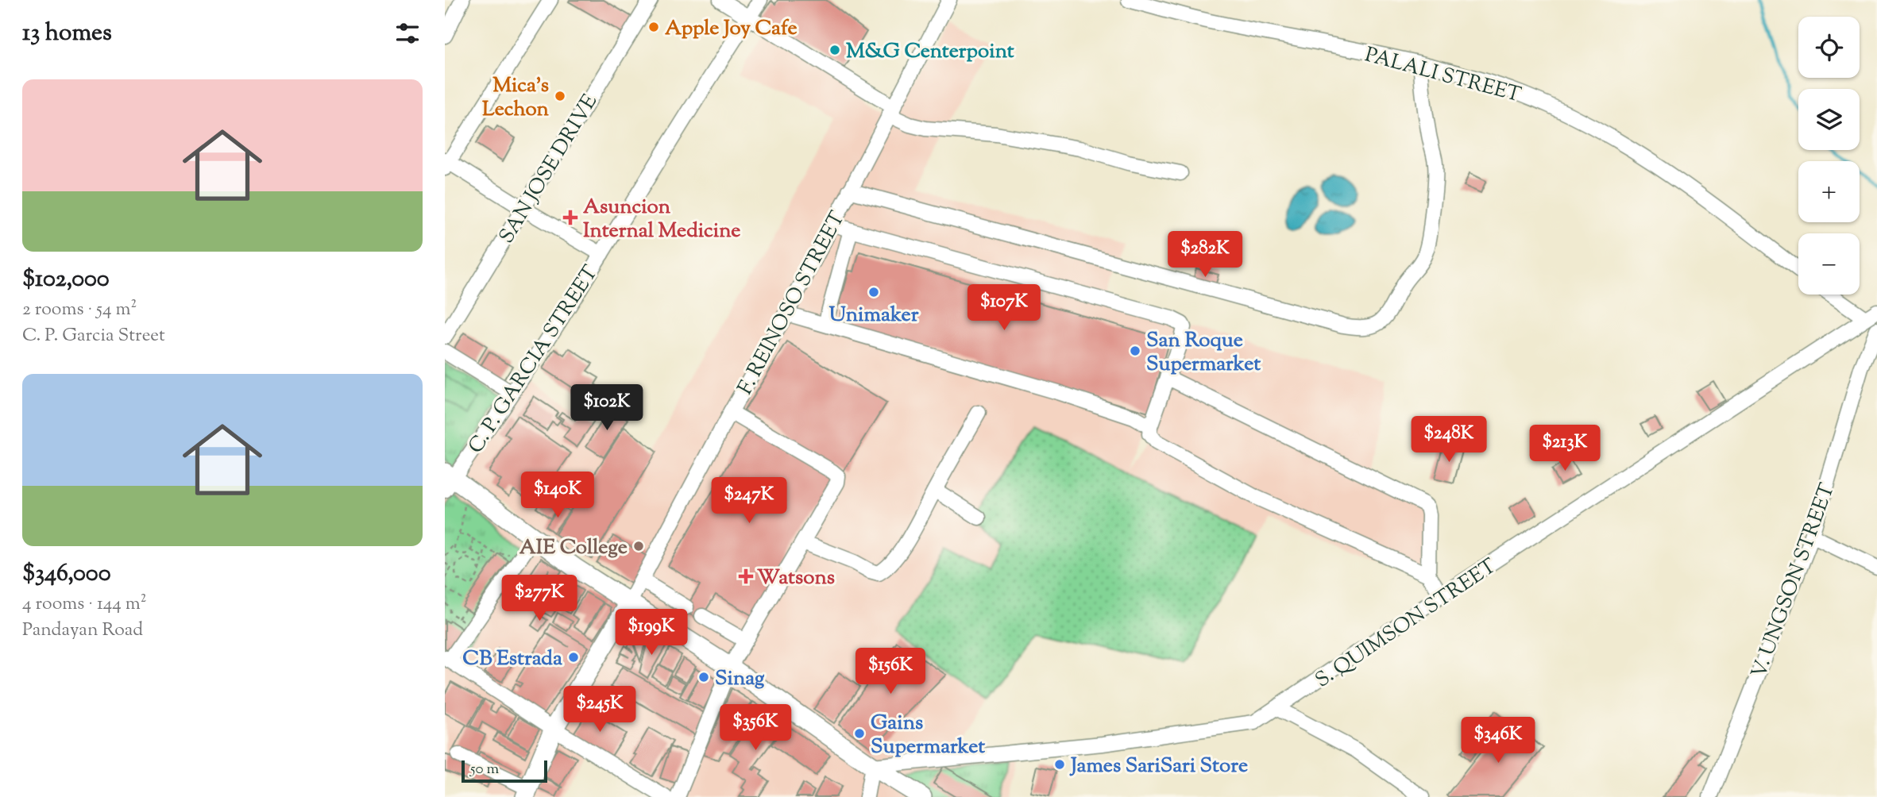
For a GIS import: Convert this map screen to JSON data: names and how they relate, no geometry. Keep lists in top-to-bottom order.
{
  "streets": {
    "street": [
      "PALALI STREET",
      "SAN JOSE DRIVE",
      "F. REINOSO STREET",
      "C. P. GARCIA STREET",
      "V. UNGSON STREET",
      "S. QUIMSON STREET"
    ]
  },
  "places": {
    "other": [
      "Apple Joy Cafe",
      "M&G Centerpoint",
      "Mica's Lechon",
      "Unimaker",
      "San Roque Supermarket",
      "AIE College",
      "CB Estrada",
      "Sinag",
      "Gains Supermarket",
      "James SariSari Store"
    ],
    "health": ["Asuncion Internal Medicine", "Watsons"]
  },
  "scale_bar": "50 m",
  "page": {
    "heading": "13 homes",
    "map_buttons": ["+", "−"],
    "list": [
      {
        "name": "$102,000",
        "note": "2 rooms · 54 m² · C. P. Garcia Street"
      },
      {
        "name": "$346,000",
        "note": "4 rooms · 144 m² · Pandayan Road"
      }
    ],
    "price": [
      "$282K",
      "$107K",
      "$102K",
      "$248K",
      "$213K",
      "$140K",
      "$247K",
      "$277K",
      "$199K",
      "$156K",
      "$245K",
      "$356K",
      "$346K"
    ],
    "scale": "50 m"
  }
}
